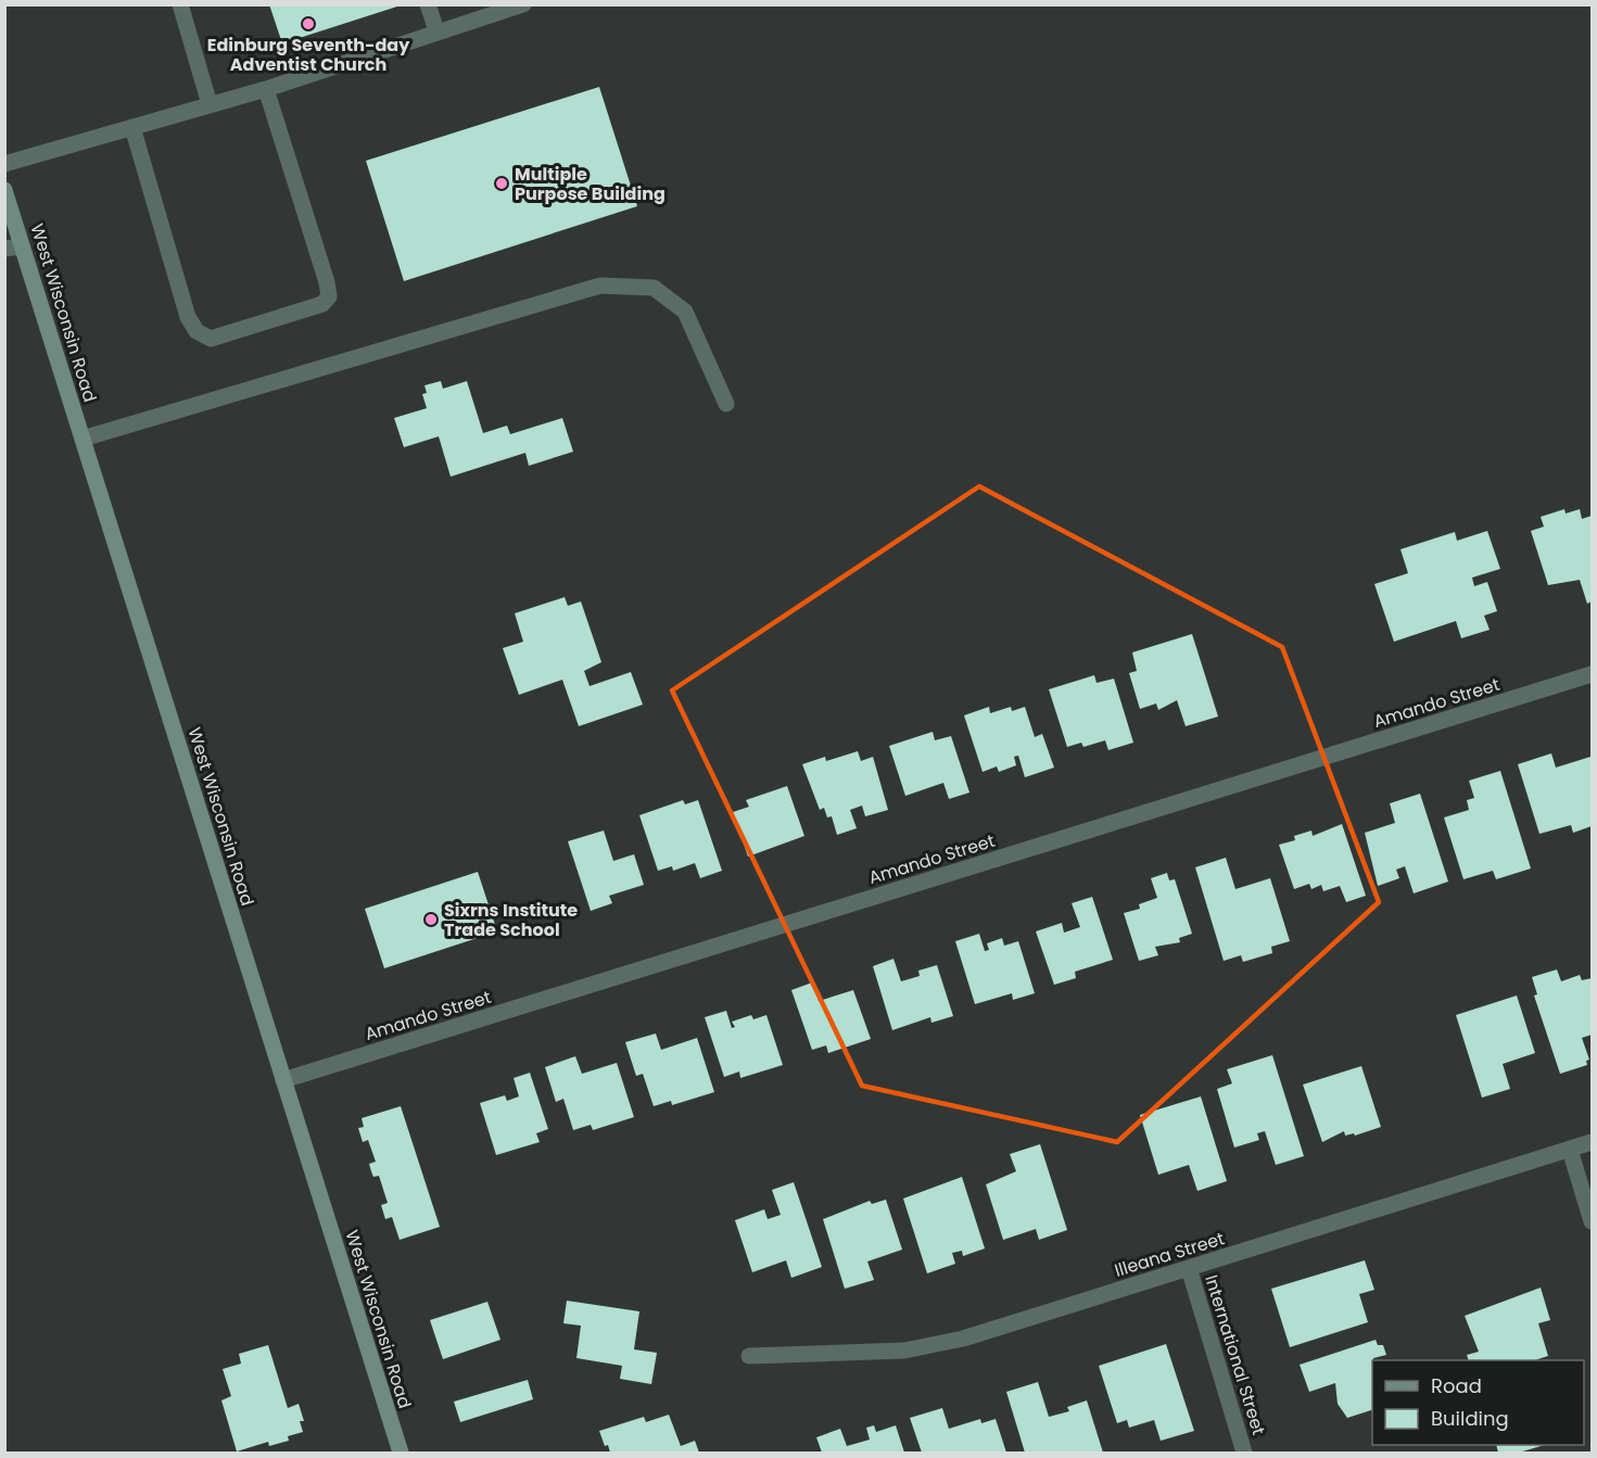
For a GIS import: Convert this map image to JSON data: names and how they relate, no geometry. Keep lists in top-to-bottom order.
{
  "streets": {
    "street": [
      "West Wisconsin Road",
      "Amando Street",
      "Illeana Street",
      "International Street"
    ]
  },
  "crossings": [
    ["West Wisconsin Road", "Amando Street"],
    ["Illeana Street", "International Street"]
  ],
  "places": ["Edinburg Seventh-day Adventist Church", "Multiple Purpose Building", "Sixrns Institute Trade School"],
  "legend": ["Road", "Building"]
}
